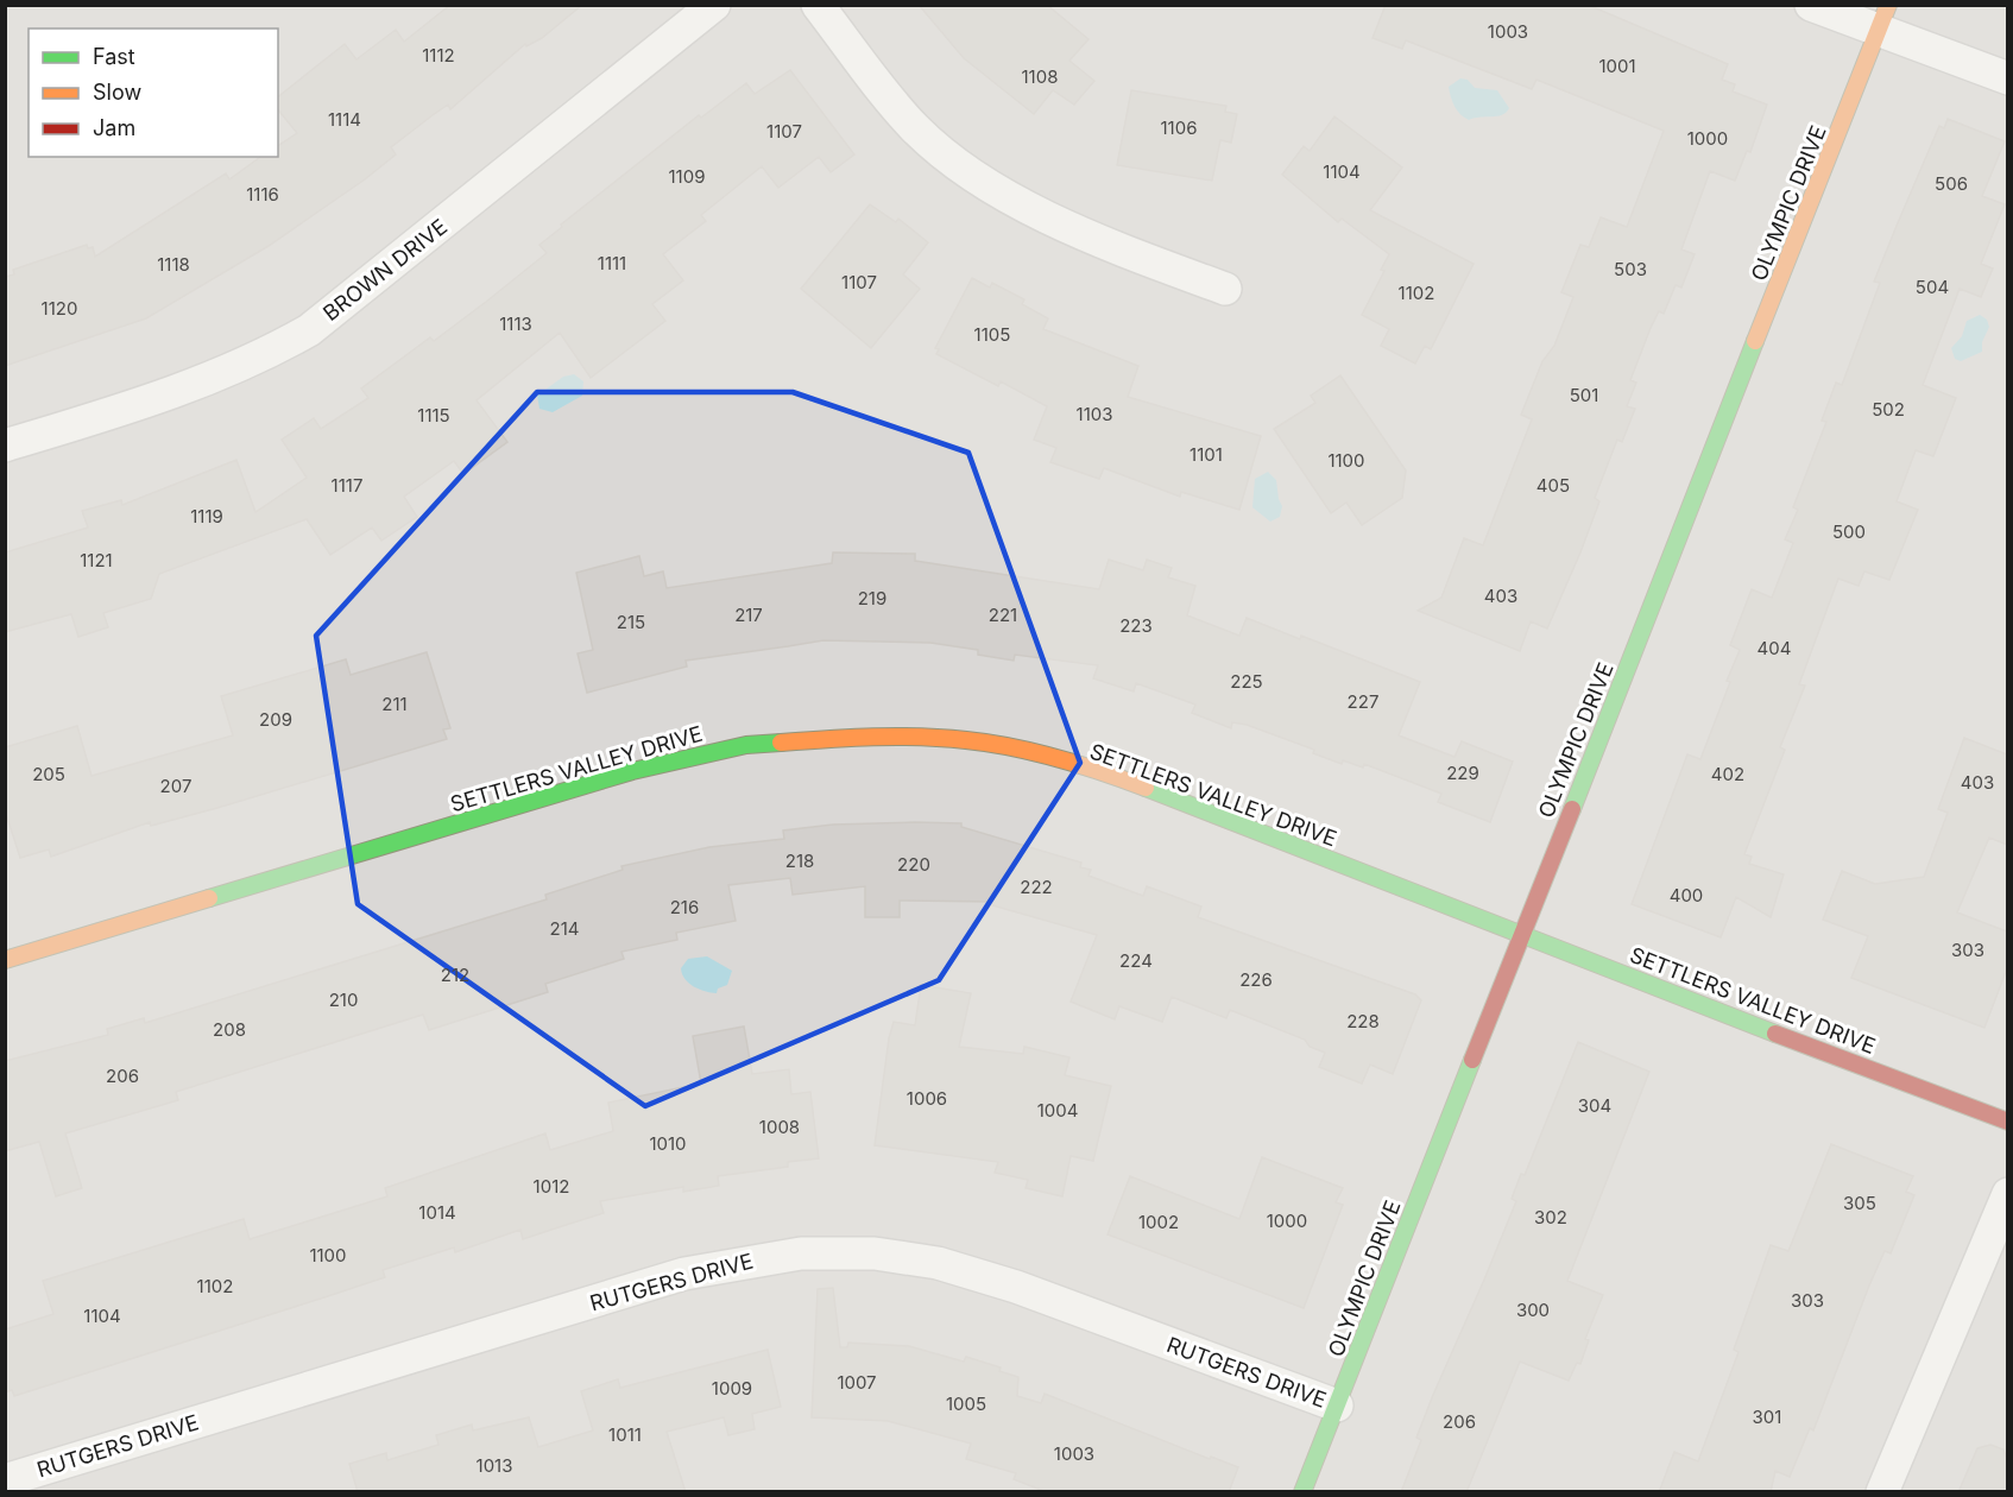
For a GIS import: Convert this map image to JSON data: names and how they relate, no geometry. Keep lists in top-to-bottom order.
{
  "streets": {
    "street": [
      "OLYMPIC DRIVE",
      "BROWN DRIVE",
      "SETTLERS VALLEY DRIVE",
      "RUTGERS DRIVE"
    ]
  },
  "crossings": [
    ["OLYMPIC DRIVE", "SETTLERS VALLEY DRIVE"],
    ["OLYMPIC DRIVE", "RUTGERS DRIVE"]
  ],
  "house_numbers": [
    "1003",
    "1112",
    "1001",
    "1108",
    "1114",
    "1106",
    "1107",
    "1000",
    "1104",
    "1109",
    "506",
    "1116",
    "1111",
    "1118",
    "503",
    "1107",
    "504",
    "1102",
    "1120",
    "1113",
    "1105",
    "501",
    "502",
    "1103",
    "1115",
    "1101",
    "1100",
    "1117",
    "405",
    "1119",
    "500",
    "1121",
    "403",
    "219",
    "217",
    "221",
    "215",
    "223",
    "404",
    "225",
    "227",
    "211",
    "209",
    "229",
    "205",
    "402",
    "403",
    "207",
    "218",
    "220",
    "222",
    "400",
    "216",
    "214",
    "303",
    "224",
    "212",
    "226",
    "210",
    "228",
    "208",
    "206",
    "1006",
    "304",
    "1004",
    "1008",
    "1010",
    "1012",
    "305",
    "1014",
    "302",
    "1000",
    "1002",
    "1100",
    "1102",
    "303",
    "300",
    "1104",
    "1007",
    "1009",
    "1005",
    "301",
    "206",
    "1011",
    "1003",
    "1013"
  ],
  "legend": ["Fast", "Slow", "Jam"]
}
